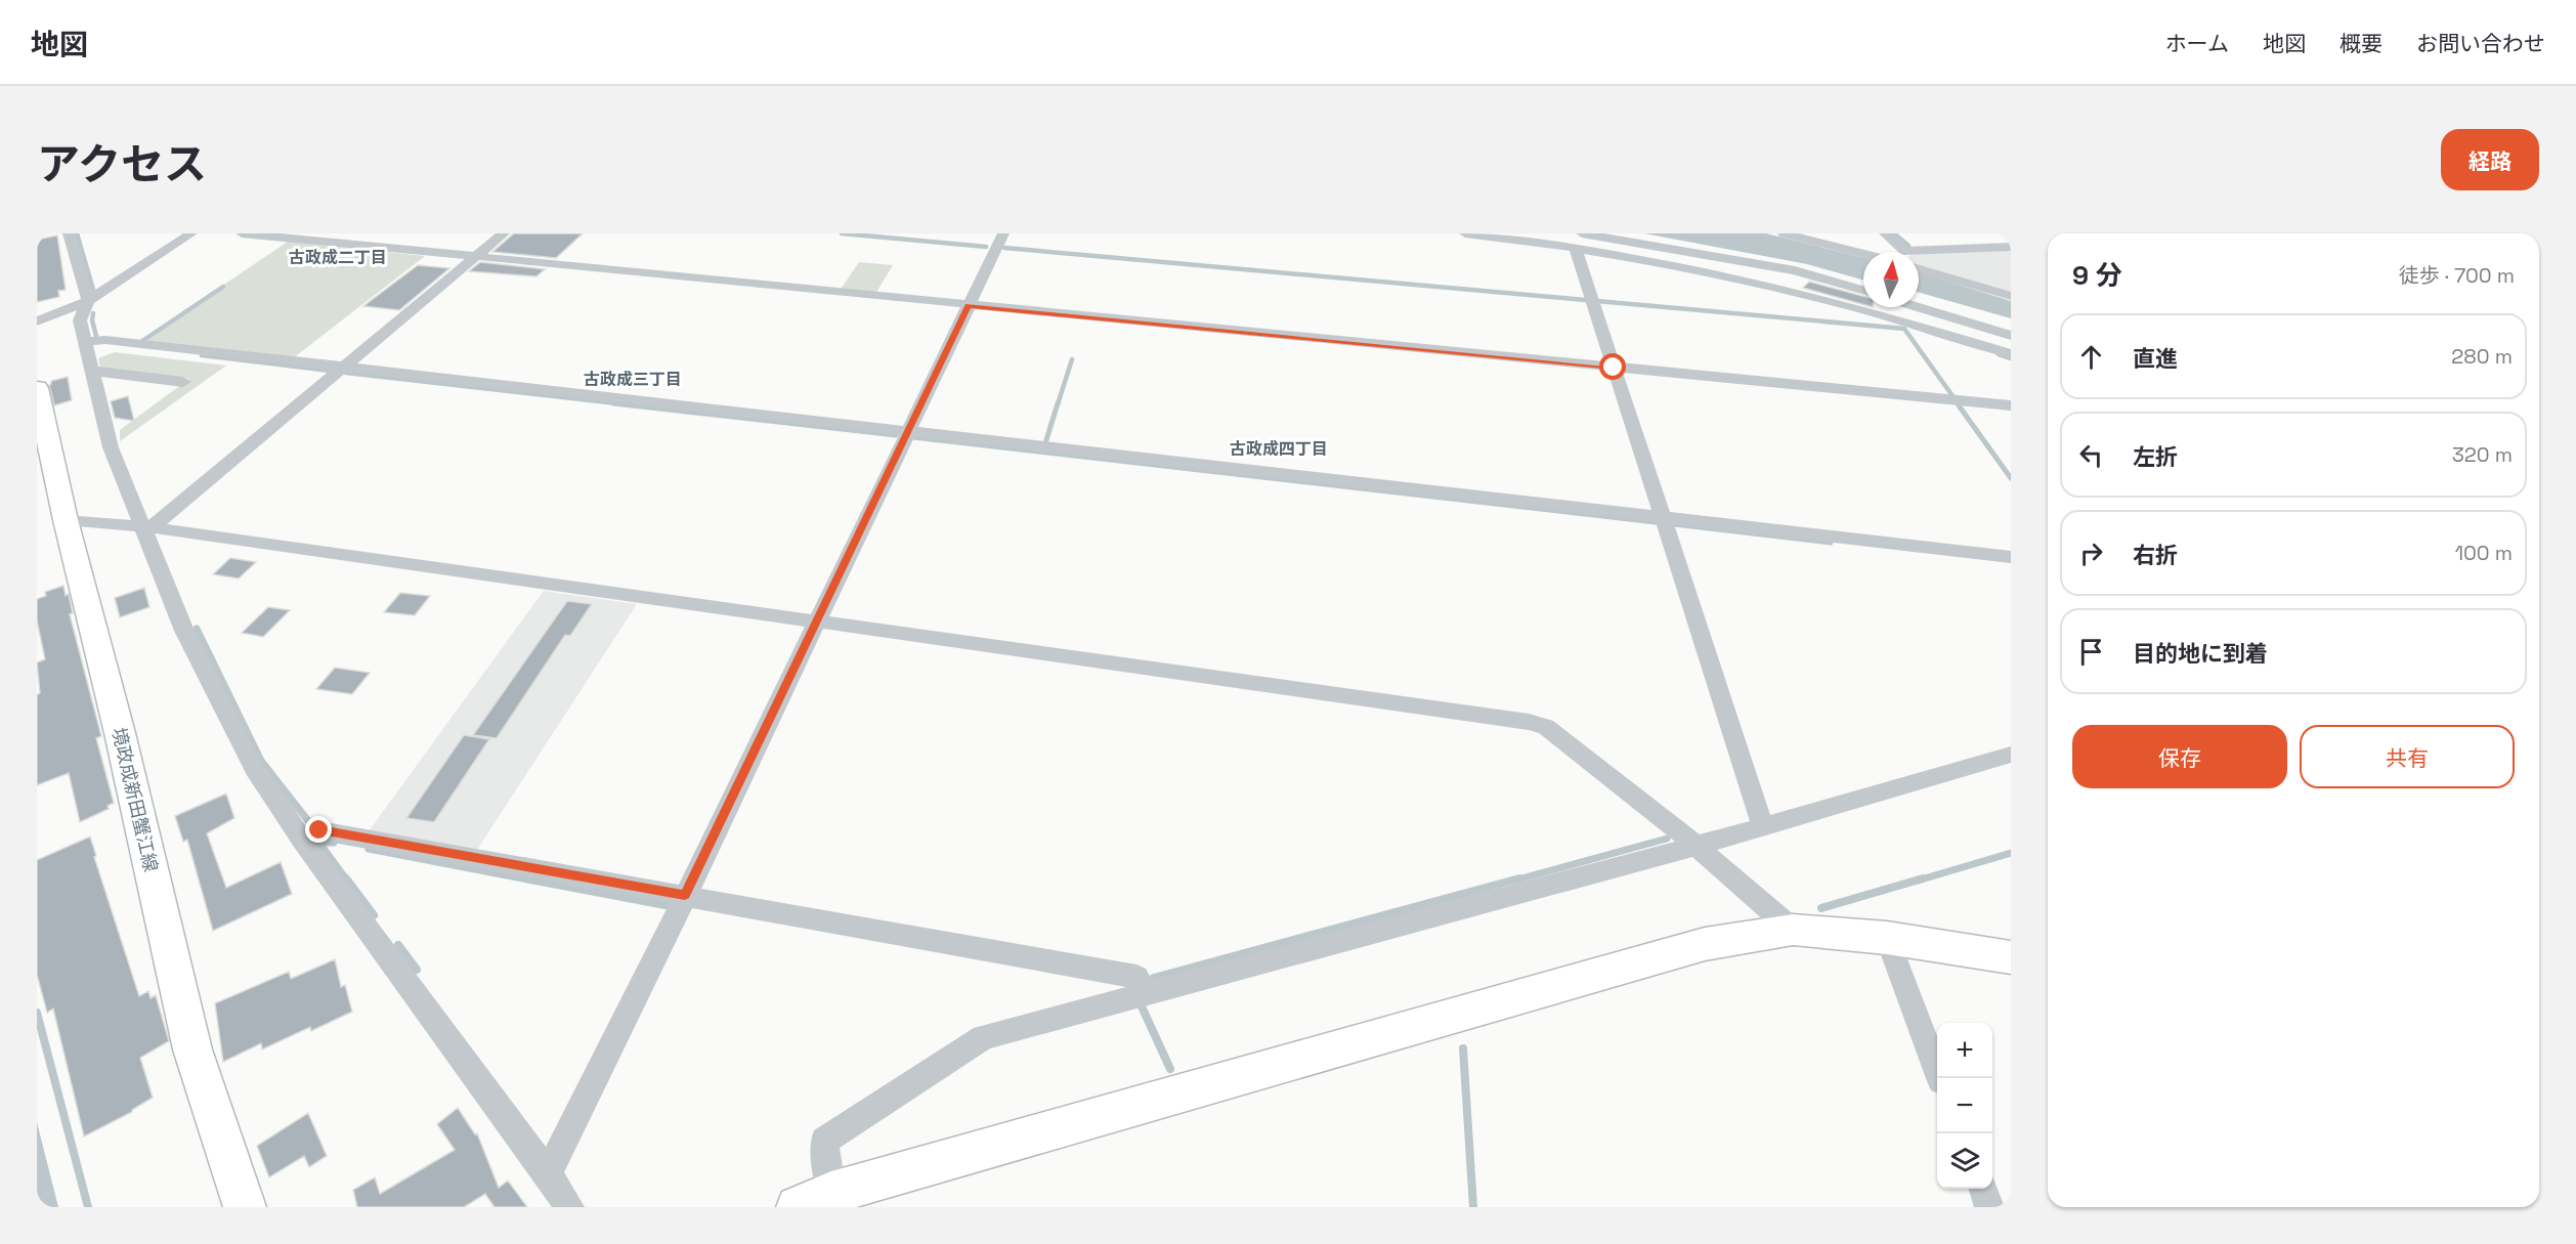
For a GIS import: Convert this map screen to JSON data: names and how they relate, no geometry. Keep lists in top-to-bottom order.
{
  "streets": {
    "main road": ["境政成新田蟹江線"]
  },
  "districts": ["古政成二丁目", "古政成三丁目", "古政成四丁目"],
  "north": "top",
  "page": {
    "header": "地図",
    "nav": [
      "ホーム",
      "地図",
      "概要",
      "お問い合わせ"
    ],
    "title": "アクセス",
    "buttons": [
      "経路",
      ["保存", "共有"]
    ],
    "heading": ["9 分", "徒歩 · 700 m"],
    "list": [
      ["直進", "280 m"],
      ["左折", "320 m"],
      ["右折", "100 m"],
      "目的地に到着"
    ],
    "map_buttons": ["+", "−"]
  }
}
